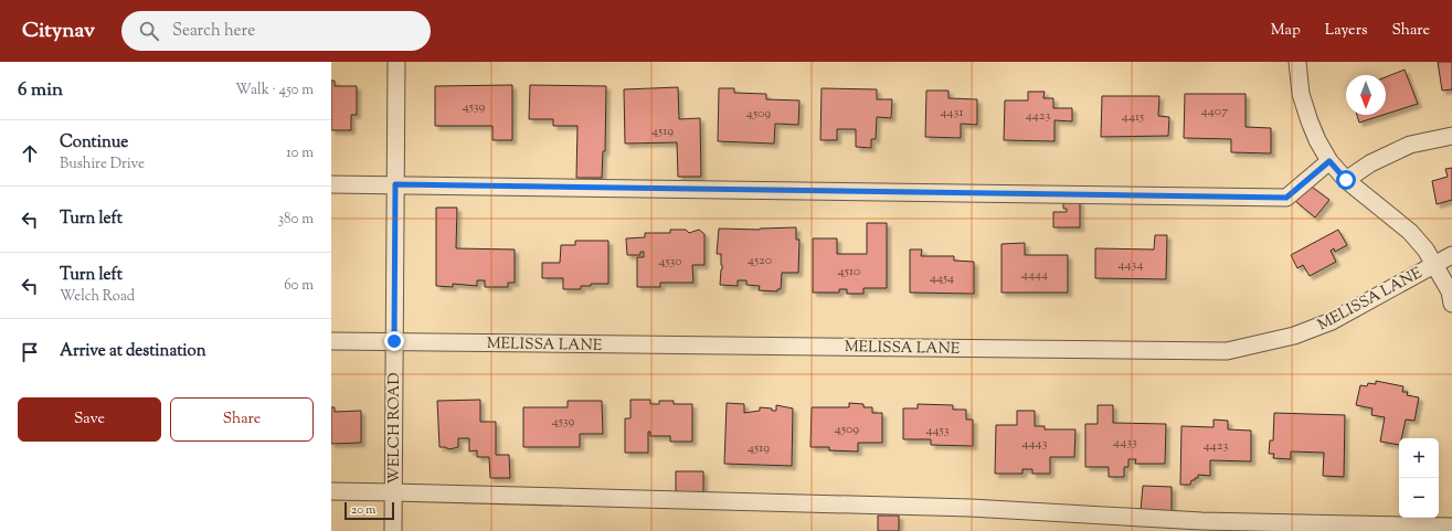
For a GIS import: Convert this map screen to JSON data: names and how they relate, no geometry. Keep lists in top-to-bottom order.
{
  "streets": {
    "street": ["MELISSA LANE", "WELCH ROAD"]
  },
  "crossings": [
    ["MELISSA LANE", "WELCH ROAD"]
  ],
  "house_numbers": [
    "4539",
    "4407",
    "4431",
    "4509",
    "4423",
    "4415",
    "4519",
    "4520",
    "4530",
    "4434",
    "4510",
    "4444",
    "4454",
    "4539",
    "4509",
    "4453",
    "4433",
    "4443",
    "4423",
    "4519"
  ],
  "scale_bar": "20 m",
  "north": "bottom",
  "page": {
    "header": "Citynav",
    "search": "Search here",
    "nav": ["Map", "Layers", "Share"],
    "heading": ["6 min", "Walk · 450 m"],
    "list": [
      ["Continue", "Bushire Drive", "10 m"],
      ["Turn left", "380 m"],
      ["Turn left", "Welch Road", "60 m"],
      "Arrive at destination"
    ],
    "buttons": ["Save", "Share"],
    "map_buttons": ["+", "−"],
    "scale": "20 m"
  }
}
